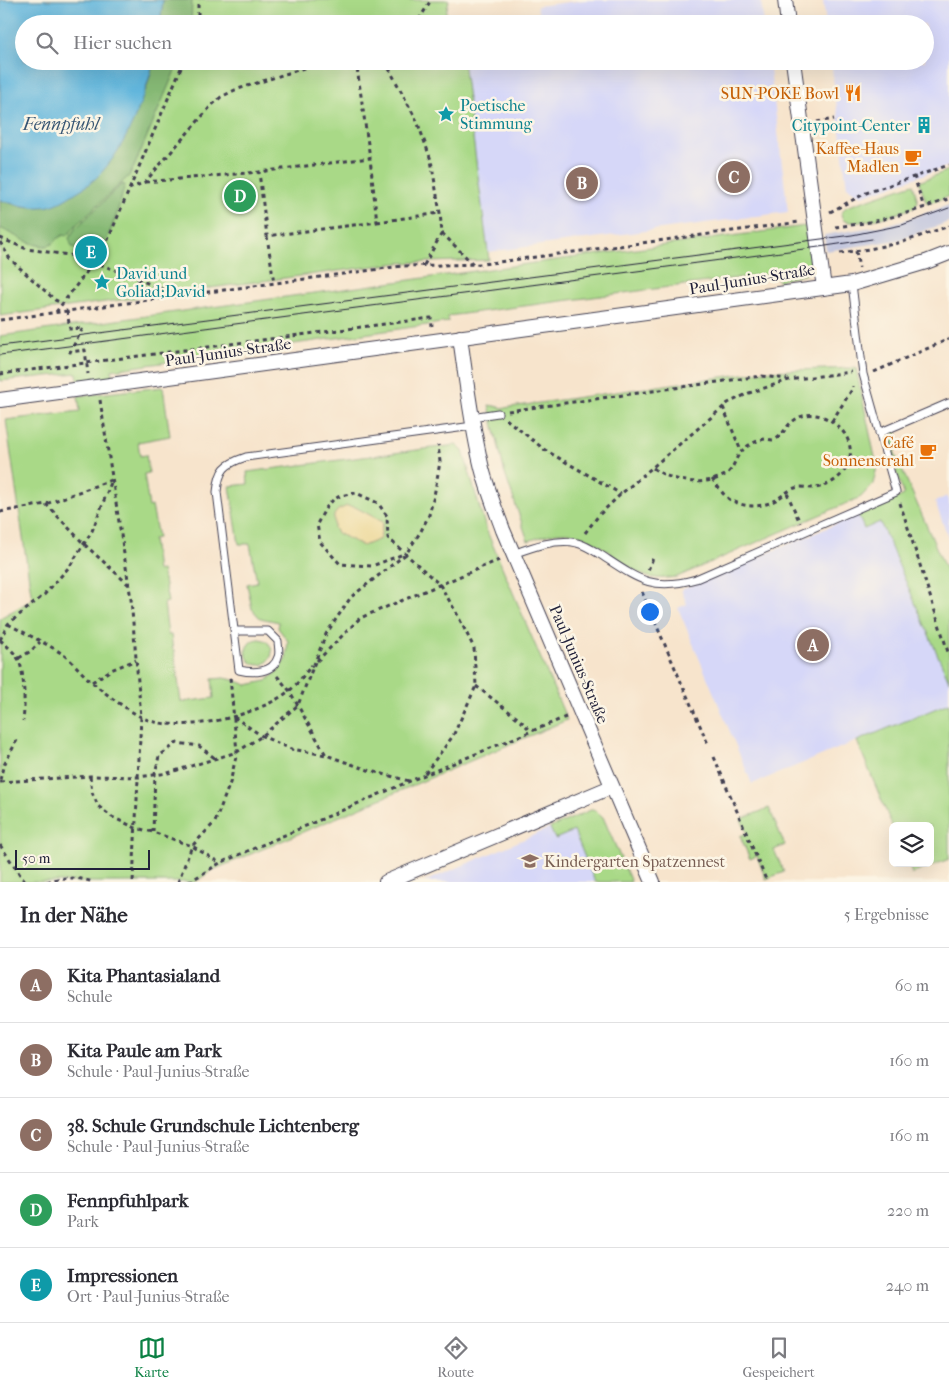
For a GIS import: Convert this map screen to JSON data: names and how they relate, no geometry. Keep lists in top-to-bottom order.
{
  "streets": {
    "street": ["Paul-Junius-Straße"]
  },
  "water": ["Fennpfuhl"],
  "places": {
    "restaurant": ["SUN-POKE Bowl"],
    "place": ["Poetische Stimmung", "David und Goliad;David"],
    "building": ["Citypoint-Center"],
    "cafe": ["Kaffee-Haus Madlen", "Café Sonnenstrahl"],
    "school or university": ["Kindergarten Spatzennest"]
  },
  "scale_bar": "50 m",
  "page": {
    "search": "Hier suchen",
    "pins": [
      "C",
      "B",
      "D",
      "E",
      "A"
    ],
    "scale": "50 m",
    "heading": ["In der Nähe", "5 Ergebnisse"],
    "list": [
      {
        "mark": "A",
        "name": "Kita Phantasialand",
        "note": "Schule",
        "value": "60 m"
      },
      {
        "mark": "B",
        "name": "Kita Paule am Park",
        "note": "Schule · Paul-Junius-Straße",
        "value": "160 m"
      },
      {
        "mark": "C",
        "name": "38. Schule Grundschule Lichtenberg",
        "note": "Schule · Paul-Junius-Straße",
        "value": "160 m"
      },
      {
        "mark": "D",
        "name": "Fennpfuhlpark",
        "note": "Park",
        "value": "220 m"
      },
      {
        "mark": "E",
        "name": "Impressionen",
        "note": "Ort · Paul-Junius-Straße",
        "value": "240 m"
      }
    ],
    "nav": ["Karte", "Route", "Gespeichert"]
  }
}
